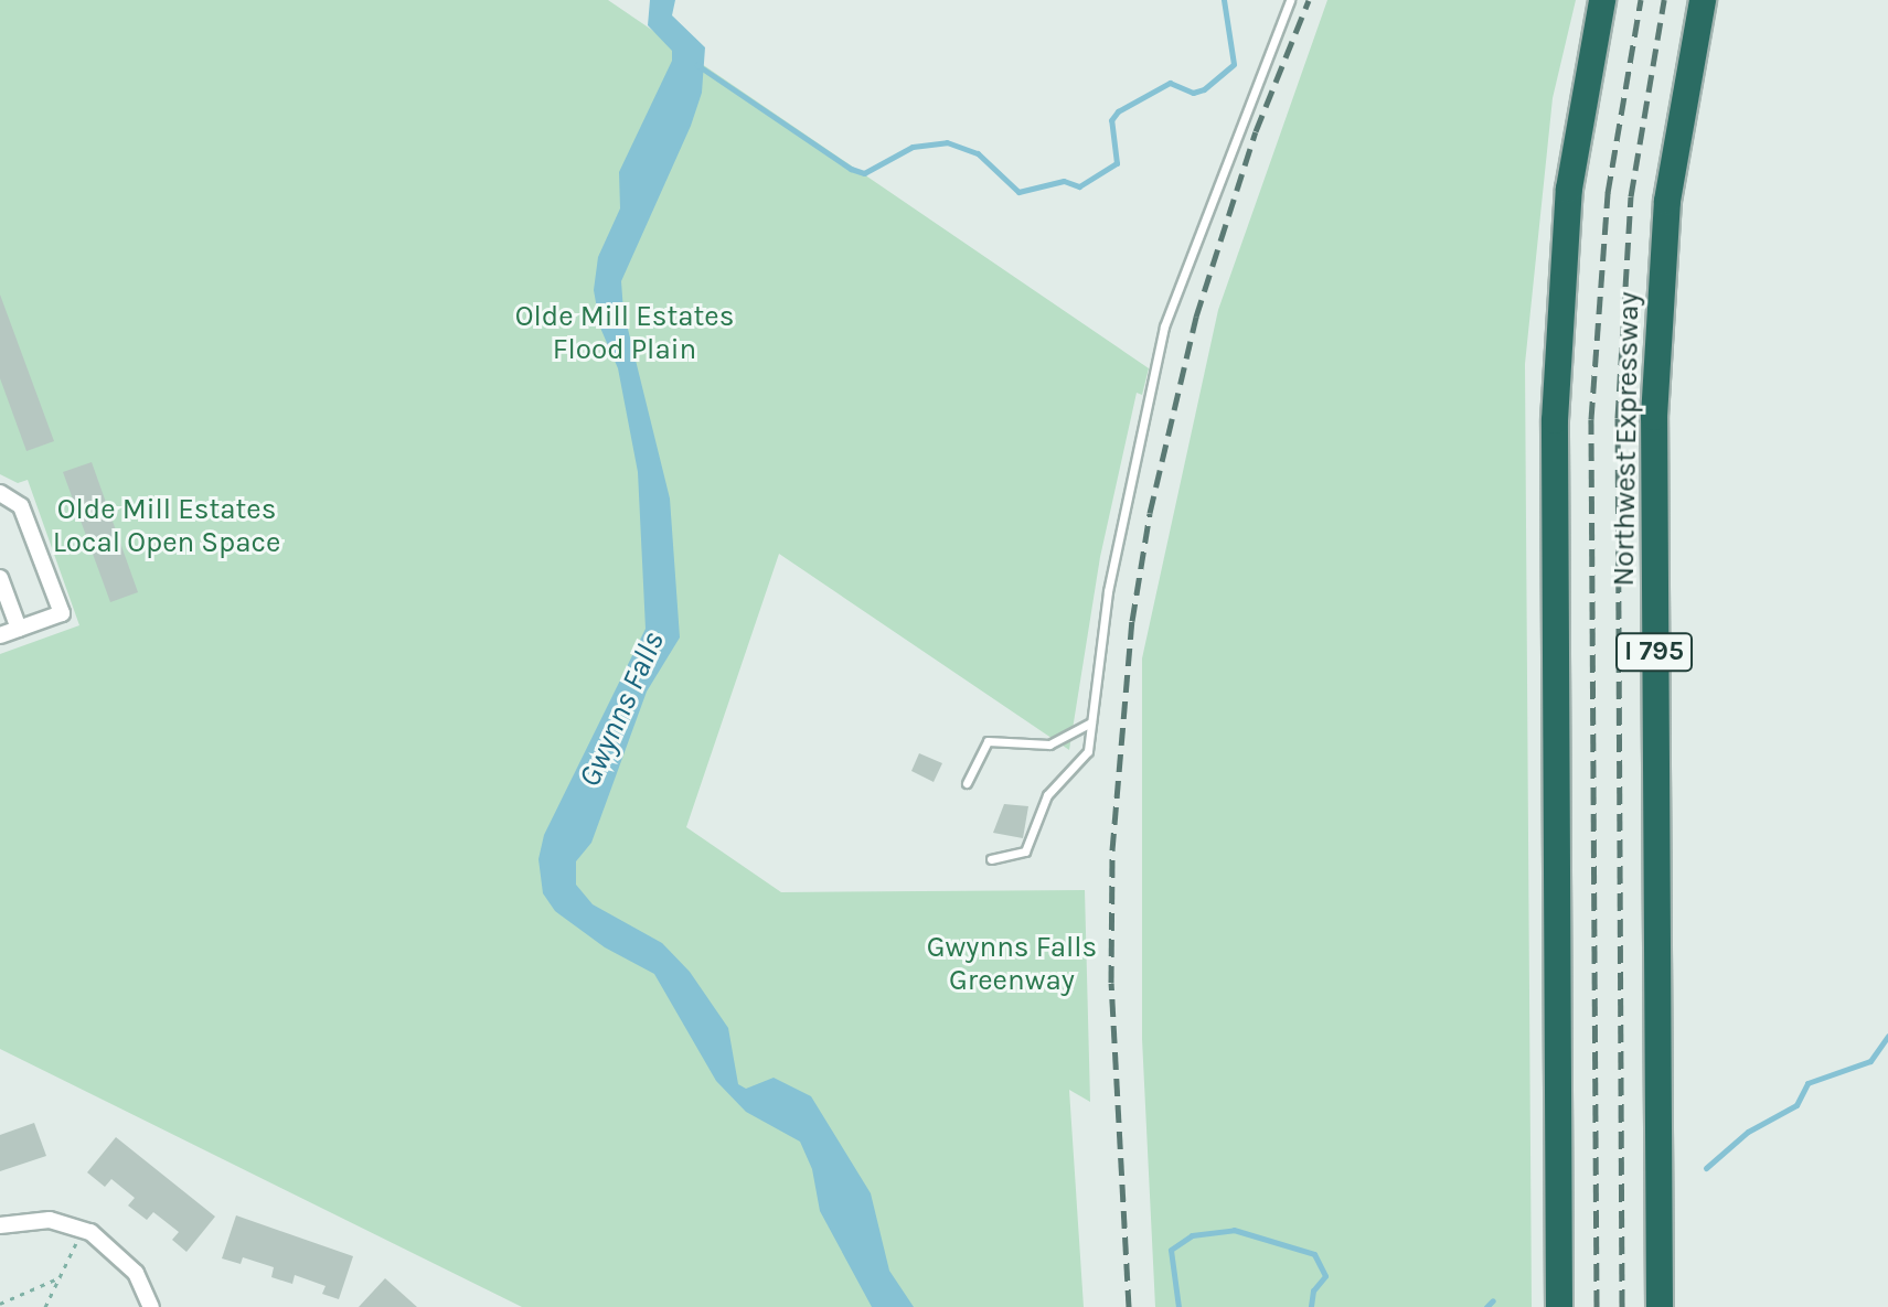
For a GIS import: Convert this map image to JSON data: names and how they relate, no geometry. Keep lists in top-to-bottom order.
{
  "streets": {
    "highway": ["Northwest Expressway", "I 795"]
  },
  "water": ["Gwynns Falls"],
  "parks": ["Olde Mill Estates Flood Plain", "Olde Mill Estates Local Open Space", "Gwynns Falls Greenway"]
}
